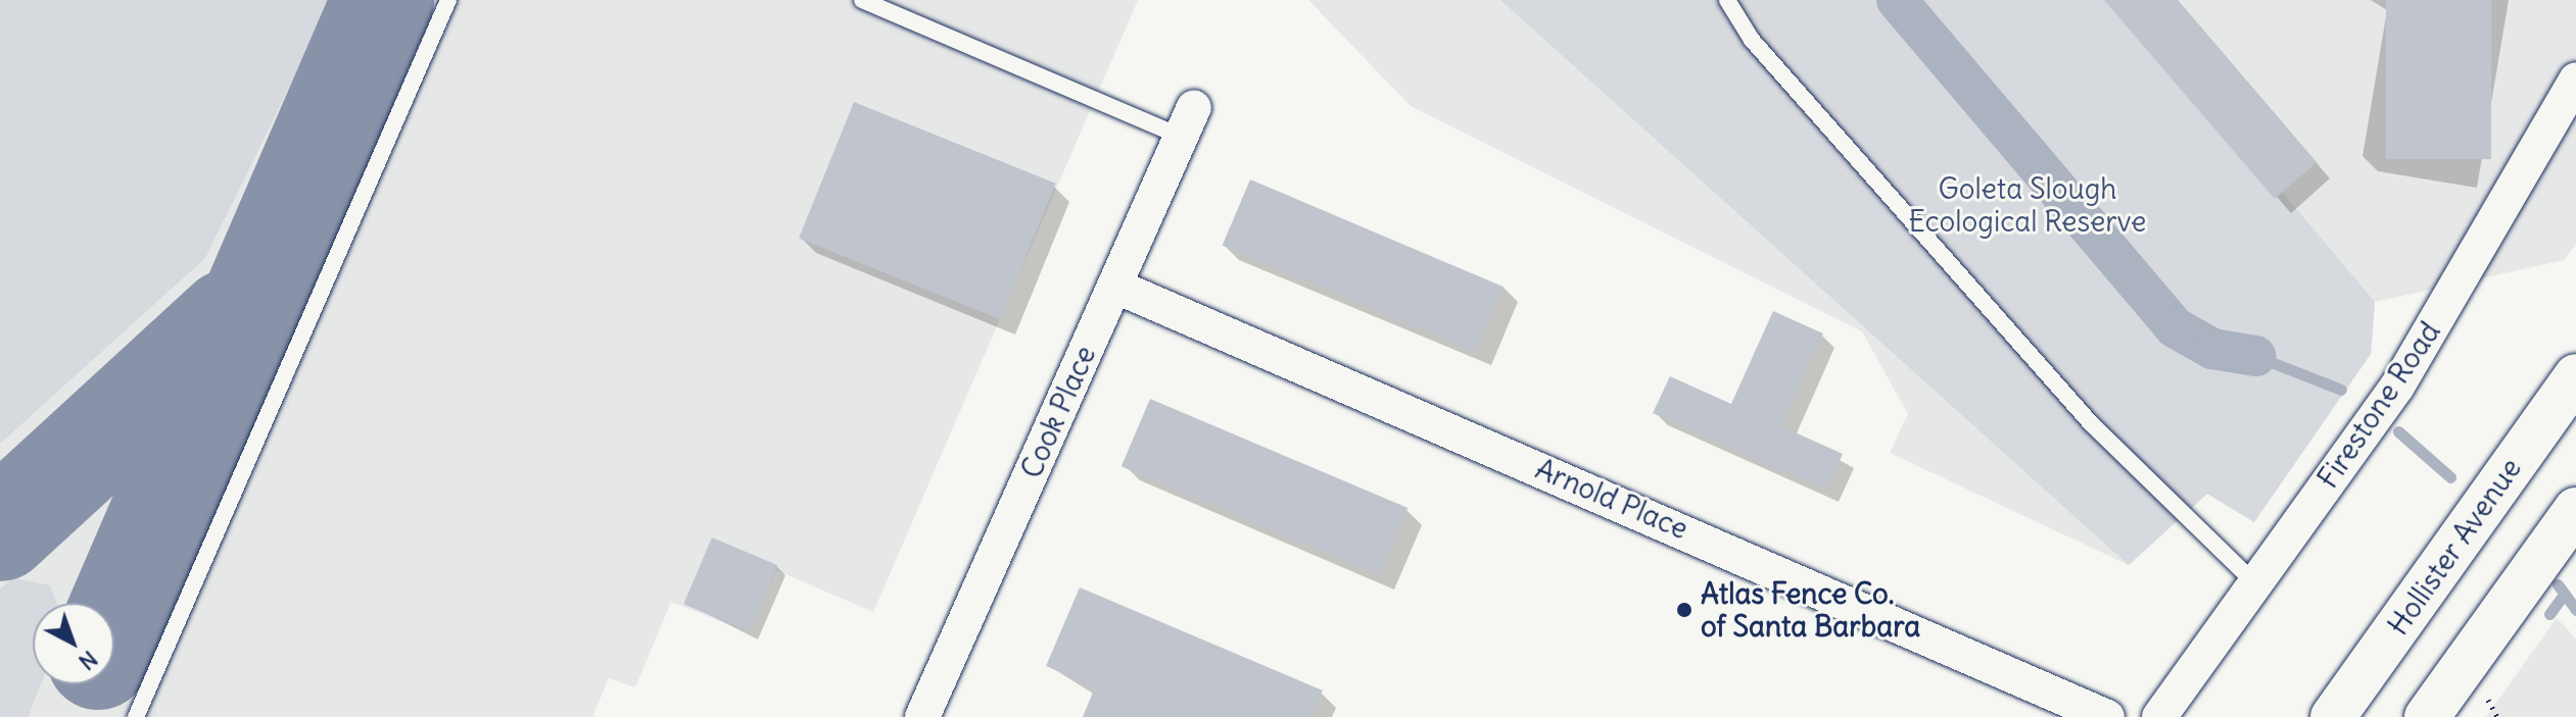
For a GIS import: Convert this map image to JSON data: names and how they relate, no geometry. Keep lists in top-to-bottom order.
{
  "streets": {
    "main road": ["Hollister Avenue"],
    "street": ["Firestone Road", "Cook Place", "Arnold Place"]
  },
  "crossings": [
    ["Cook Place", "Arnold Place"]
  ],
  "parks": ["Goleta Slough Ecological Reserve"],
  "places": ["Atlas Fence Co. of Santa Barbara"],
  "north": "bottom right"
}
